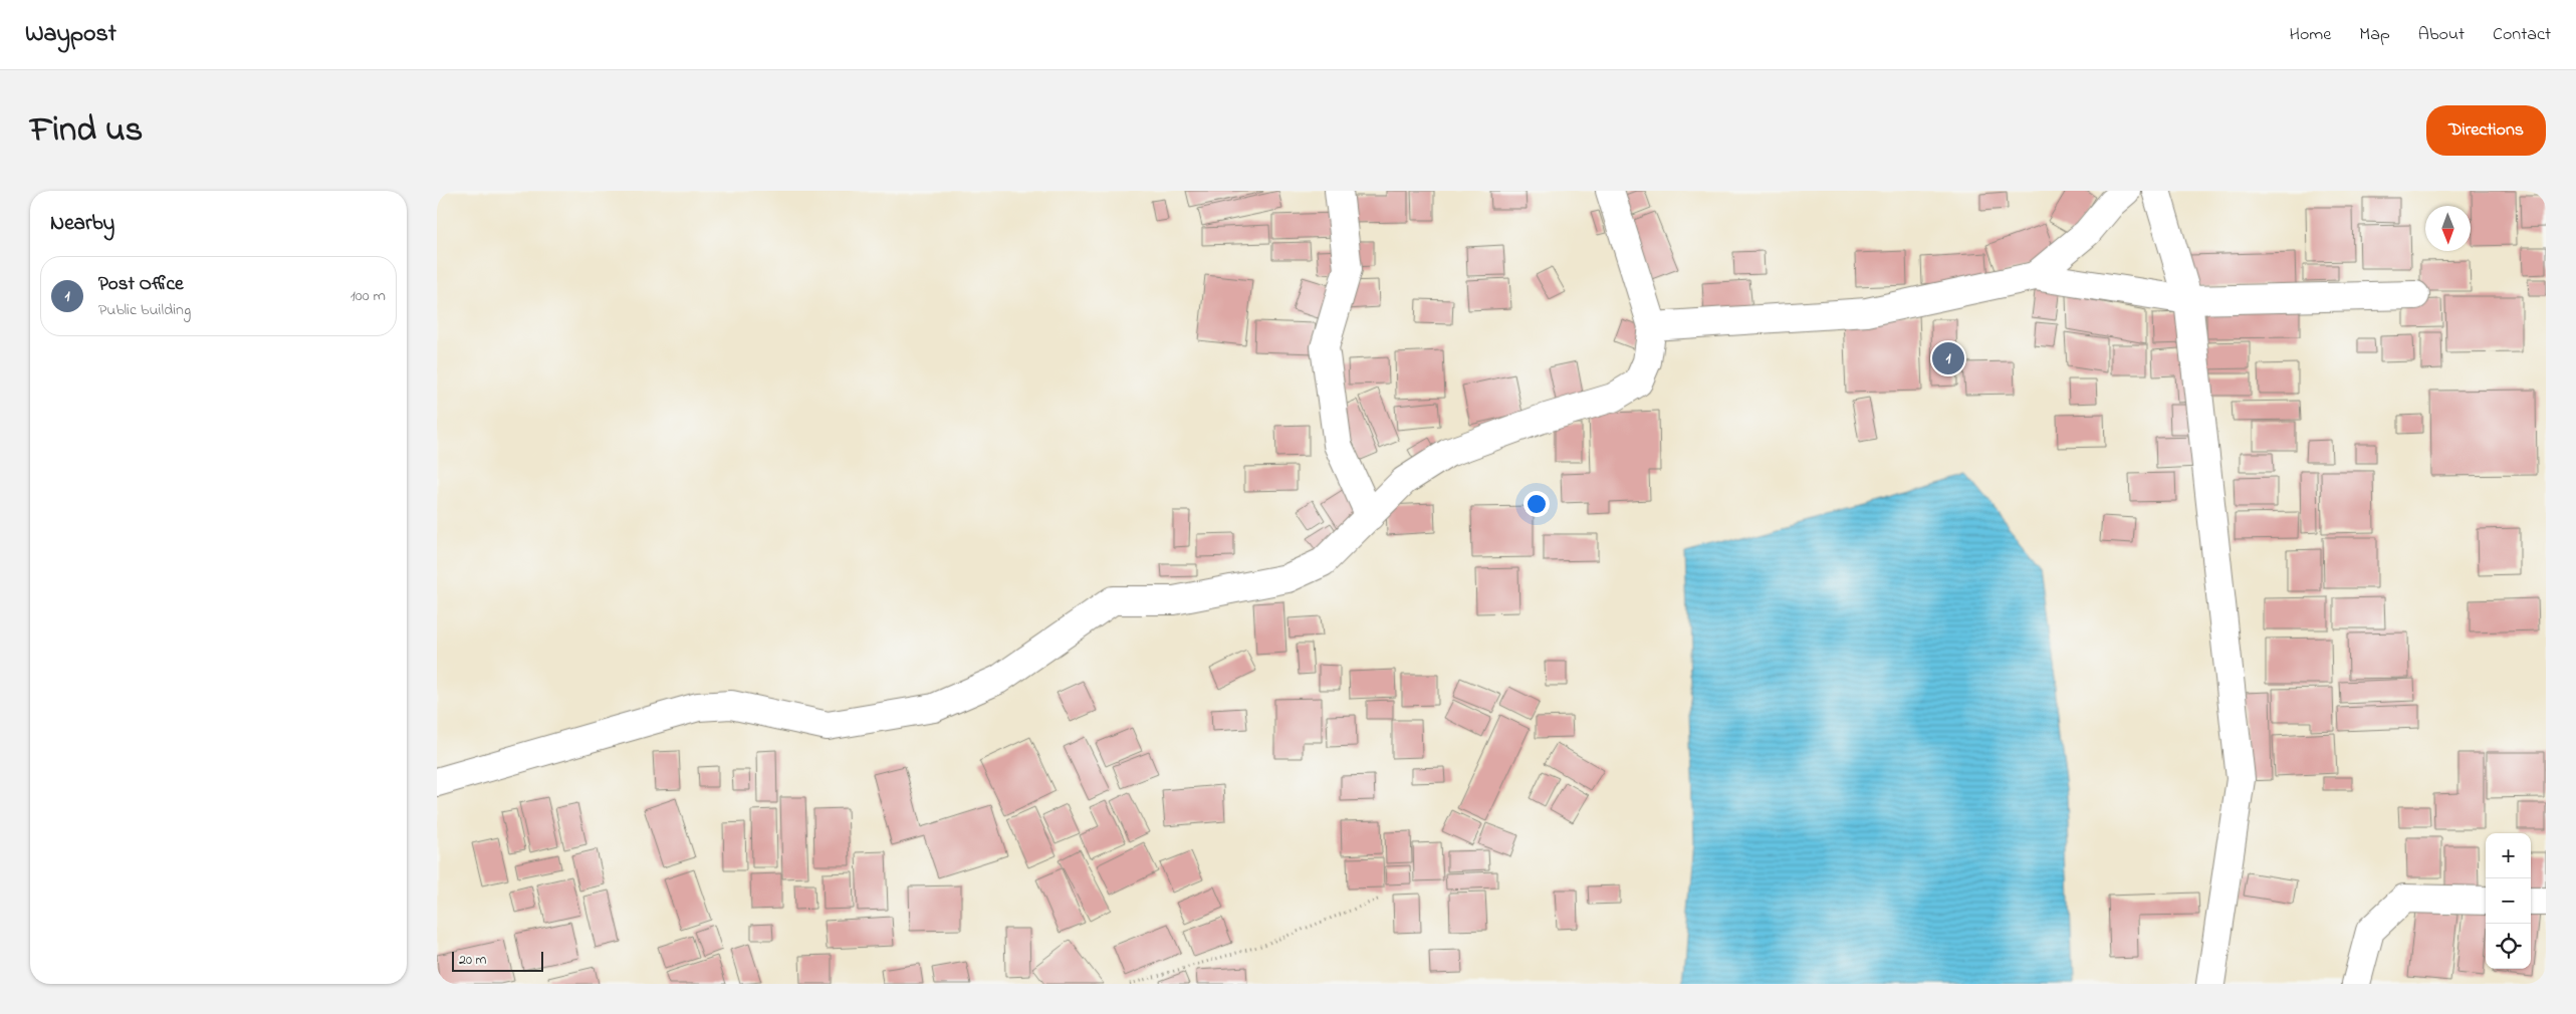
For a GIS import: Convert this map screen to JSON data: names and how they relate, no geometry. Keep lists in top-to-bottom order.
{
  "scale_bar": "20 m",
  "north": "bottom",
  "page": {
    "header": "Waypost",
    "nav": [
      "Home",
      "Map",
      "About",
      "Contact"
    ],
    "title": "Find us",
    "buttons": "Directions",
    "heading": "Nearby",
    "list": [
      {
        "mark": "1",
        "name": "Post Office",
        "note": "Public building",
        "value": "100 m"
      }
    ],
    "pins": "1",
    "map_buttons": ["+", "−"],
    "scale": "20 m"
  }
}
